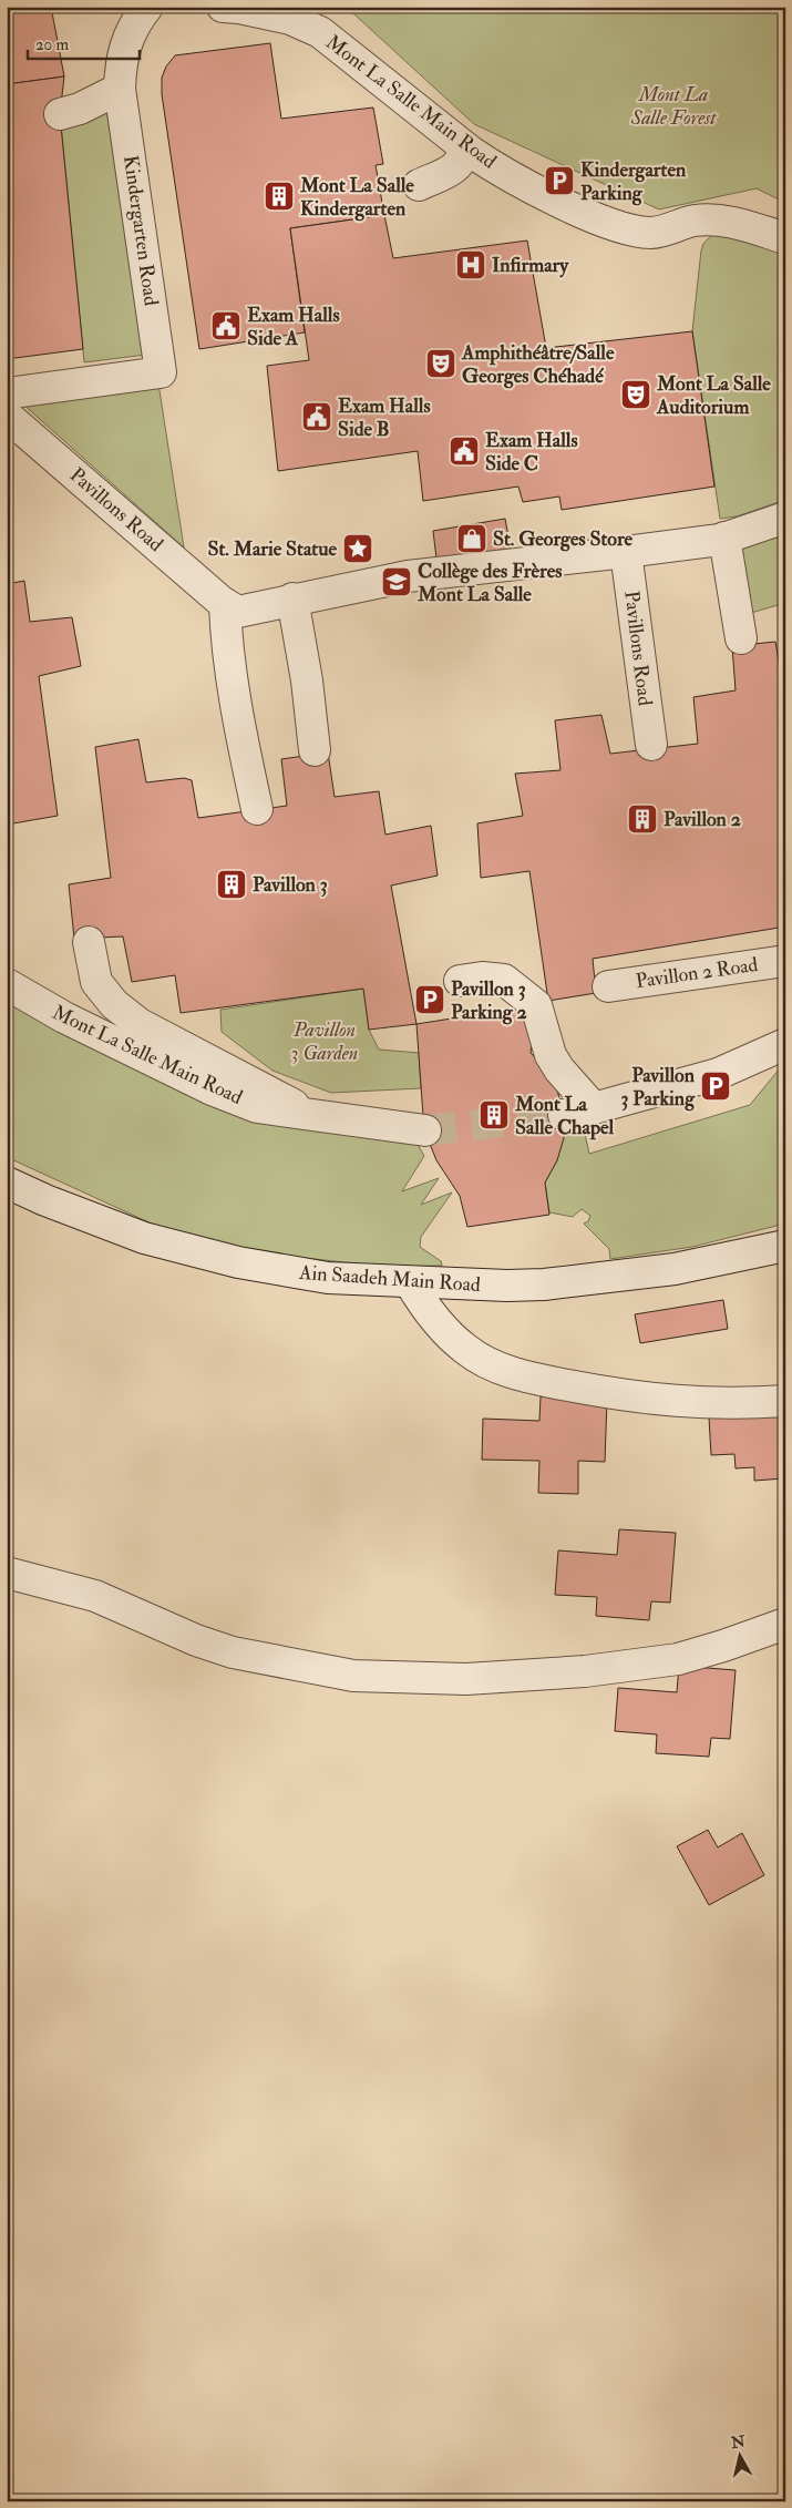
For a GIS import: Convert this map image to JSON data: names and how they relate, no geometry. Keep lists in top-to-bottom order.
{
  "streets": {
    "street": [
      "Mont La Salle Main Road",
      "Kindergarten Road",
      "Pavillons Road",
      "Pavillon 2 Road",
      "Ain Saadeh Main Road"
    ]
  },
  "parks": ["Mont La Salle Forest", "Pavillon 3 Garden"],
  "places": {
    "parking": ["Kindergarten Parking", "Pavillon 3 Parking 2", "Pavillon 3 Parking"],
    "building": [
      "Mont La Salle Kindergarten",
      "Pavillon 2",
      "Pavillon 3",
      "Mont La Salle Chapel"
    ],
    "hospital": ["Infirmary"],
    "public building": ["Exam Halls Side A", "Exam Halls Side B", "Exam Halls Side C"],
    "theatre": ["Amphithéâtre/Salle Georges Chéhadé", "Mont La Salle Auditorium"],
    "shop": ["St. Georges Store"],
    "place": ["St. Marie Statue"],
    "school or university": ["Collège des Frères Mont La Salle"]
  },
  "scale_bar": "20 m",
  "north": "top"
}
